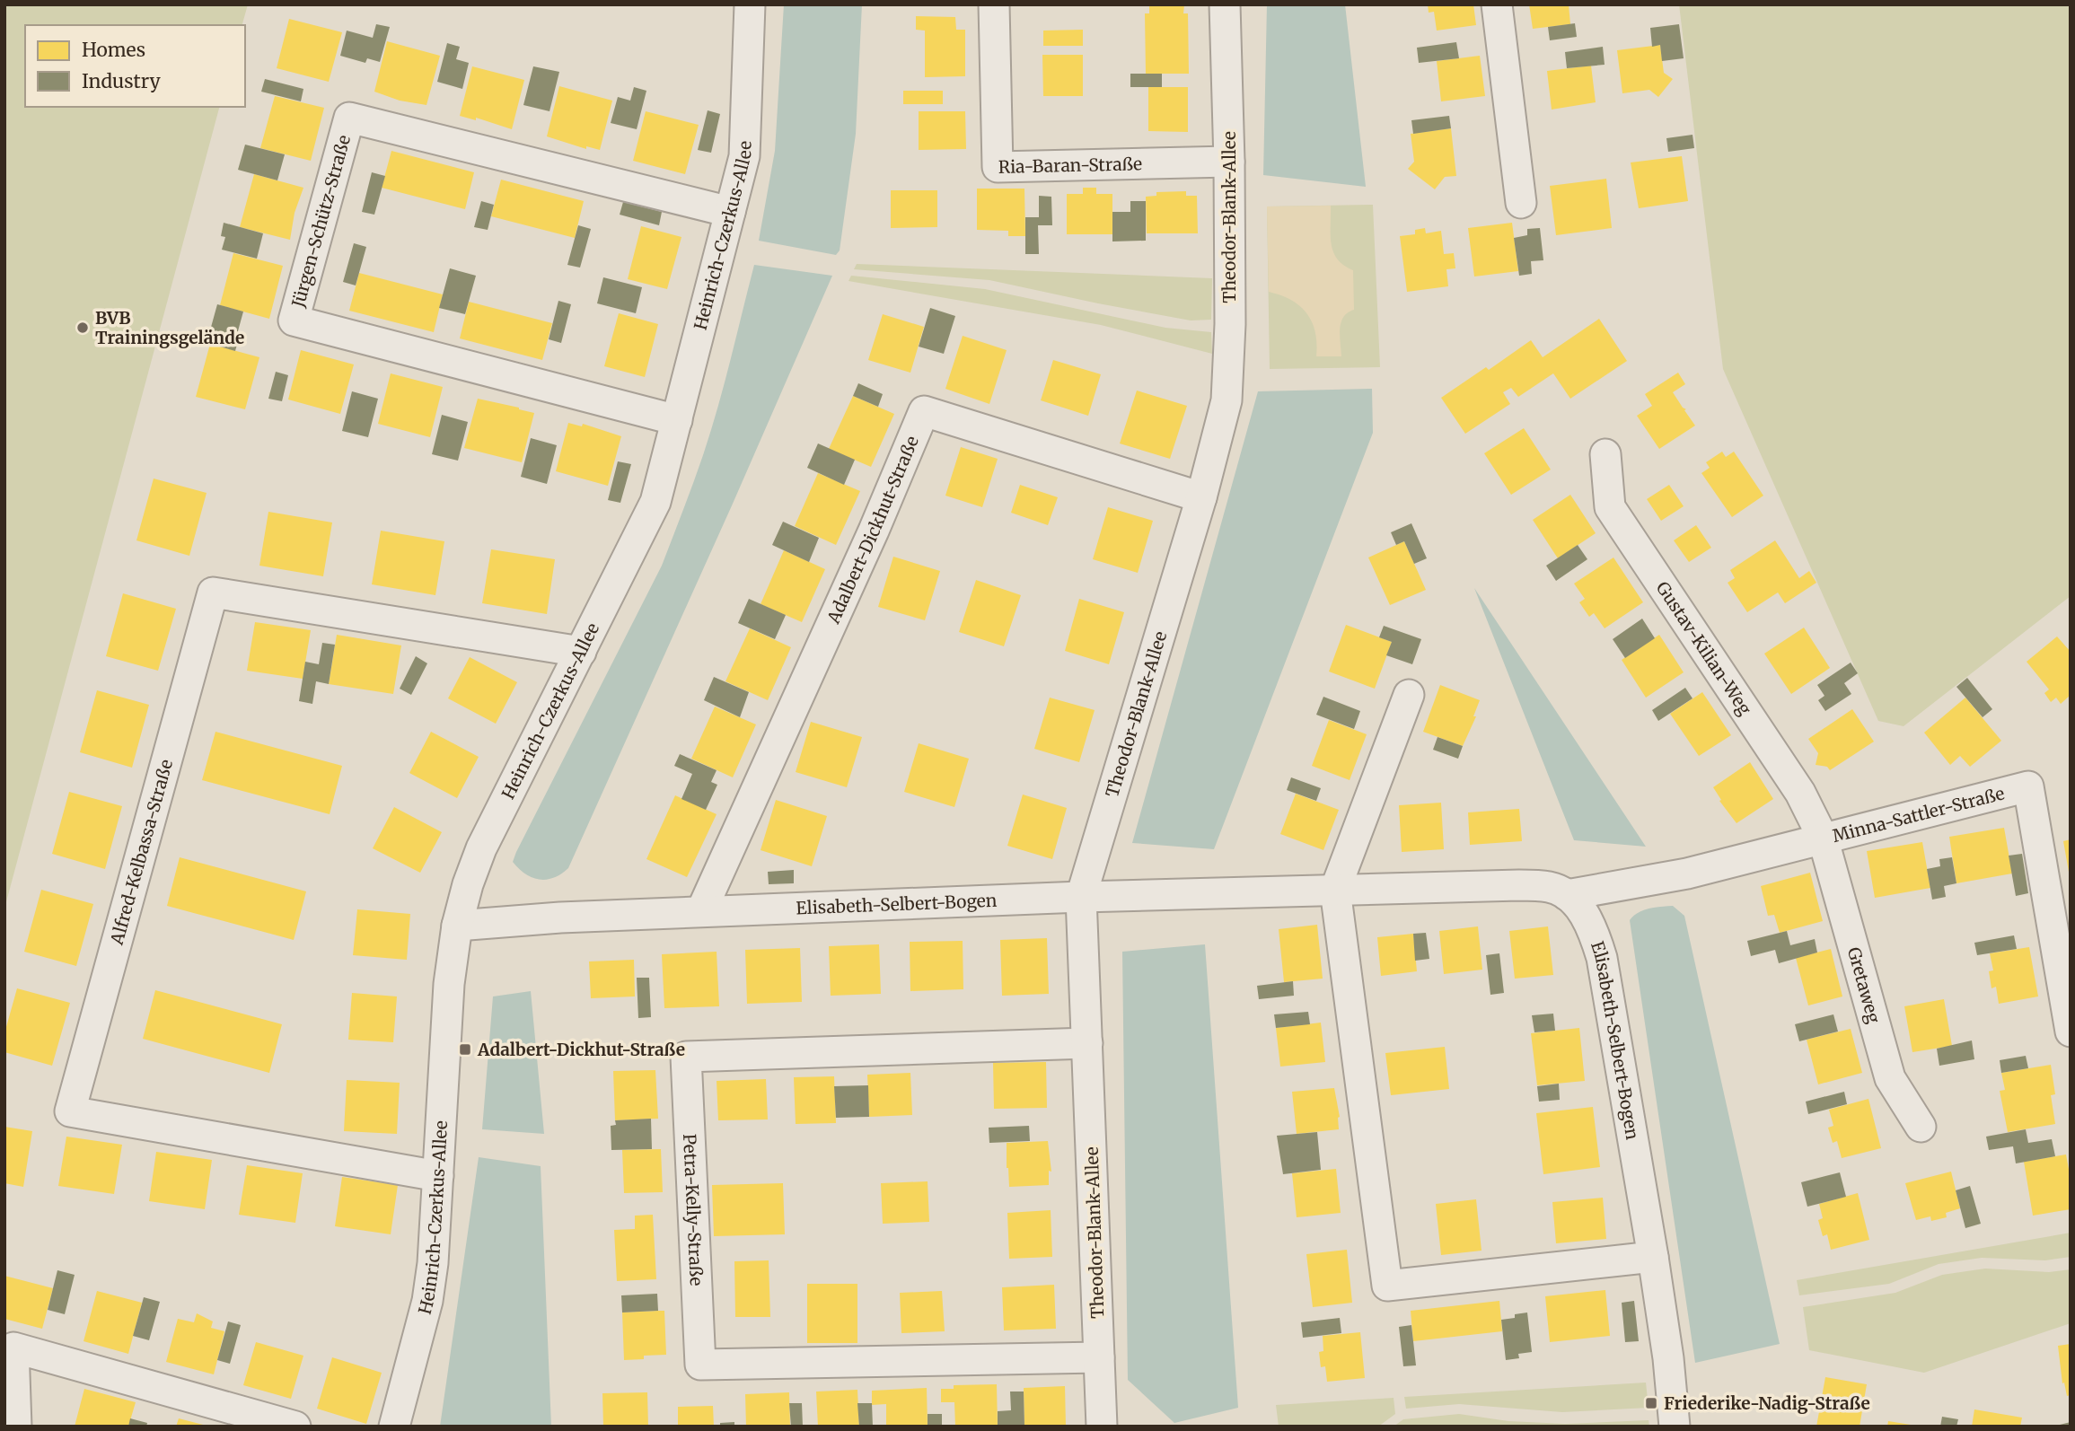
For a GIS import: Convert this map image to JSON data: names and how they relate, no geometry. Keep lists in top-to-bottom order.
{
  "streets": {
    "street": [
      "Ria-Baran-Straße",
      "Theodor-Blank-Allee",
      "Jürgen-Schütz-Straße",
      "Heinrich-Czerkus-Allee",
      "Adalbert-Dickhut-Straße",
      "Gustav-Kilian-Weg",
      "Minna-Sattler-Straße",
      "Alfred-Kelbassa-Straße",
      "Elisabeth-Selbert-Bogen",
      "Gretaweg",
      "Petra-Kelly-Straße"
    ]
  },
  "crossings": [
    ["Ria-Baran-Straße", "Theodor-Blank-Allee"],
    ["Theodor-Blank-Allee", "Adalbert-Dickhut-Straße"],
    ["Theodor-Blank-Allee", "Elisabeth-Selbert-Bogen"],
    ["Theodor-Blank-Allee", "Petra-Kelly-Straße"],
    ["Jürgen-Schütz-Straße", "Heinrich-Czerkus-Allee"],
    ["Heinrich-Czerkus-Allee", "Alfred-Kelbassa-Straße"],
    ["Heinrich-Czerkus-Allee", "Elisabeth-Selbert-Bogen"],
    ["Adalbert-Dickhut-Straße", "Elisabeth-Selbert-Bogen"],
    ["Gustav-Kilian-Weg", "Minna-Sattler-Straße"],
    ["Gustav-Kilian-Weg", "Gretaweg"],
    ["Minna-Sattler-Straße", "Elisabeth-Selbert-Bogen"],
    ["Minna-Sattler-Straße", "Gretaweg"]
  ],
  "places": {
    "other": ["BVB Trainingsgelände"],
    "transit": ["Adalbert-Dickhut-Straße", "Friederike-Nadig-Straße"]
  },
  "legend": ["Homes", "Industry"]
}
